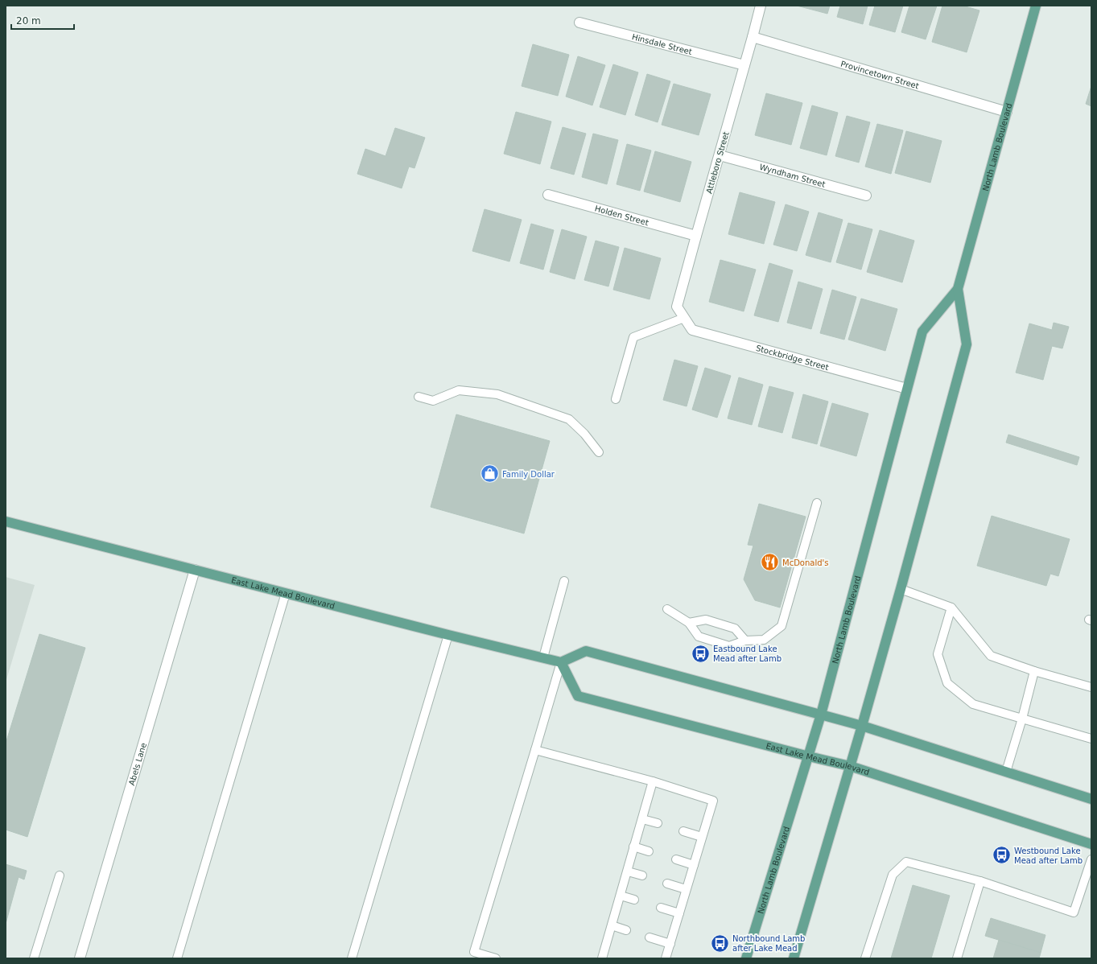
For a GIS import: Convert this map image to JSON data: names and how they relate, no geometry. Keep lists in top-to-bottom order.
{
  "streets": {
    "main road": ["North Lamb Boulevard", "East Lake Mead Boulevard"],
    "street": [
      "Hinsdale Street",
      "Provincetown Street",
      "Attleboro Street",
      "Wyndham Street",
      "Holden Street",
      "Stockbridge Street",
      "Abels Lane"
    ]
  },
  "crossings": [
    ["Hinsdale Street", "Attleboro Street"],
    ["Provincetown Street", "North Lamb Boulevard"],
    ["Provincetown Street", "Attleboro Street"],
    ["North Lamb Boulevard", "Stockbridge Street"],
    ["North Lamb Boulevard", "East Lake Mead Boulevard"],
    ["Attleboro Street", "Wyndham Street"],
    ["Attleboro Street", "Holden Street"],
    ["Attleboro Street", "Stockbridge Street"],
    ["East Lake Mead Boulevard", "Abels Lane"]
  ],
  "places": {
    "shop": ["Family Dollar"],
    "restaurant": ["McDonald's"],
    "bus stop": ["Eastbound Lake Mead after Lamb", "Westbound Lake Mead after Lamb", "Northbound Lamb after Lake Mead"]
  },
  "scale_bar": "20 m"
}
